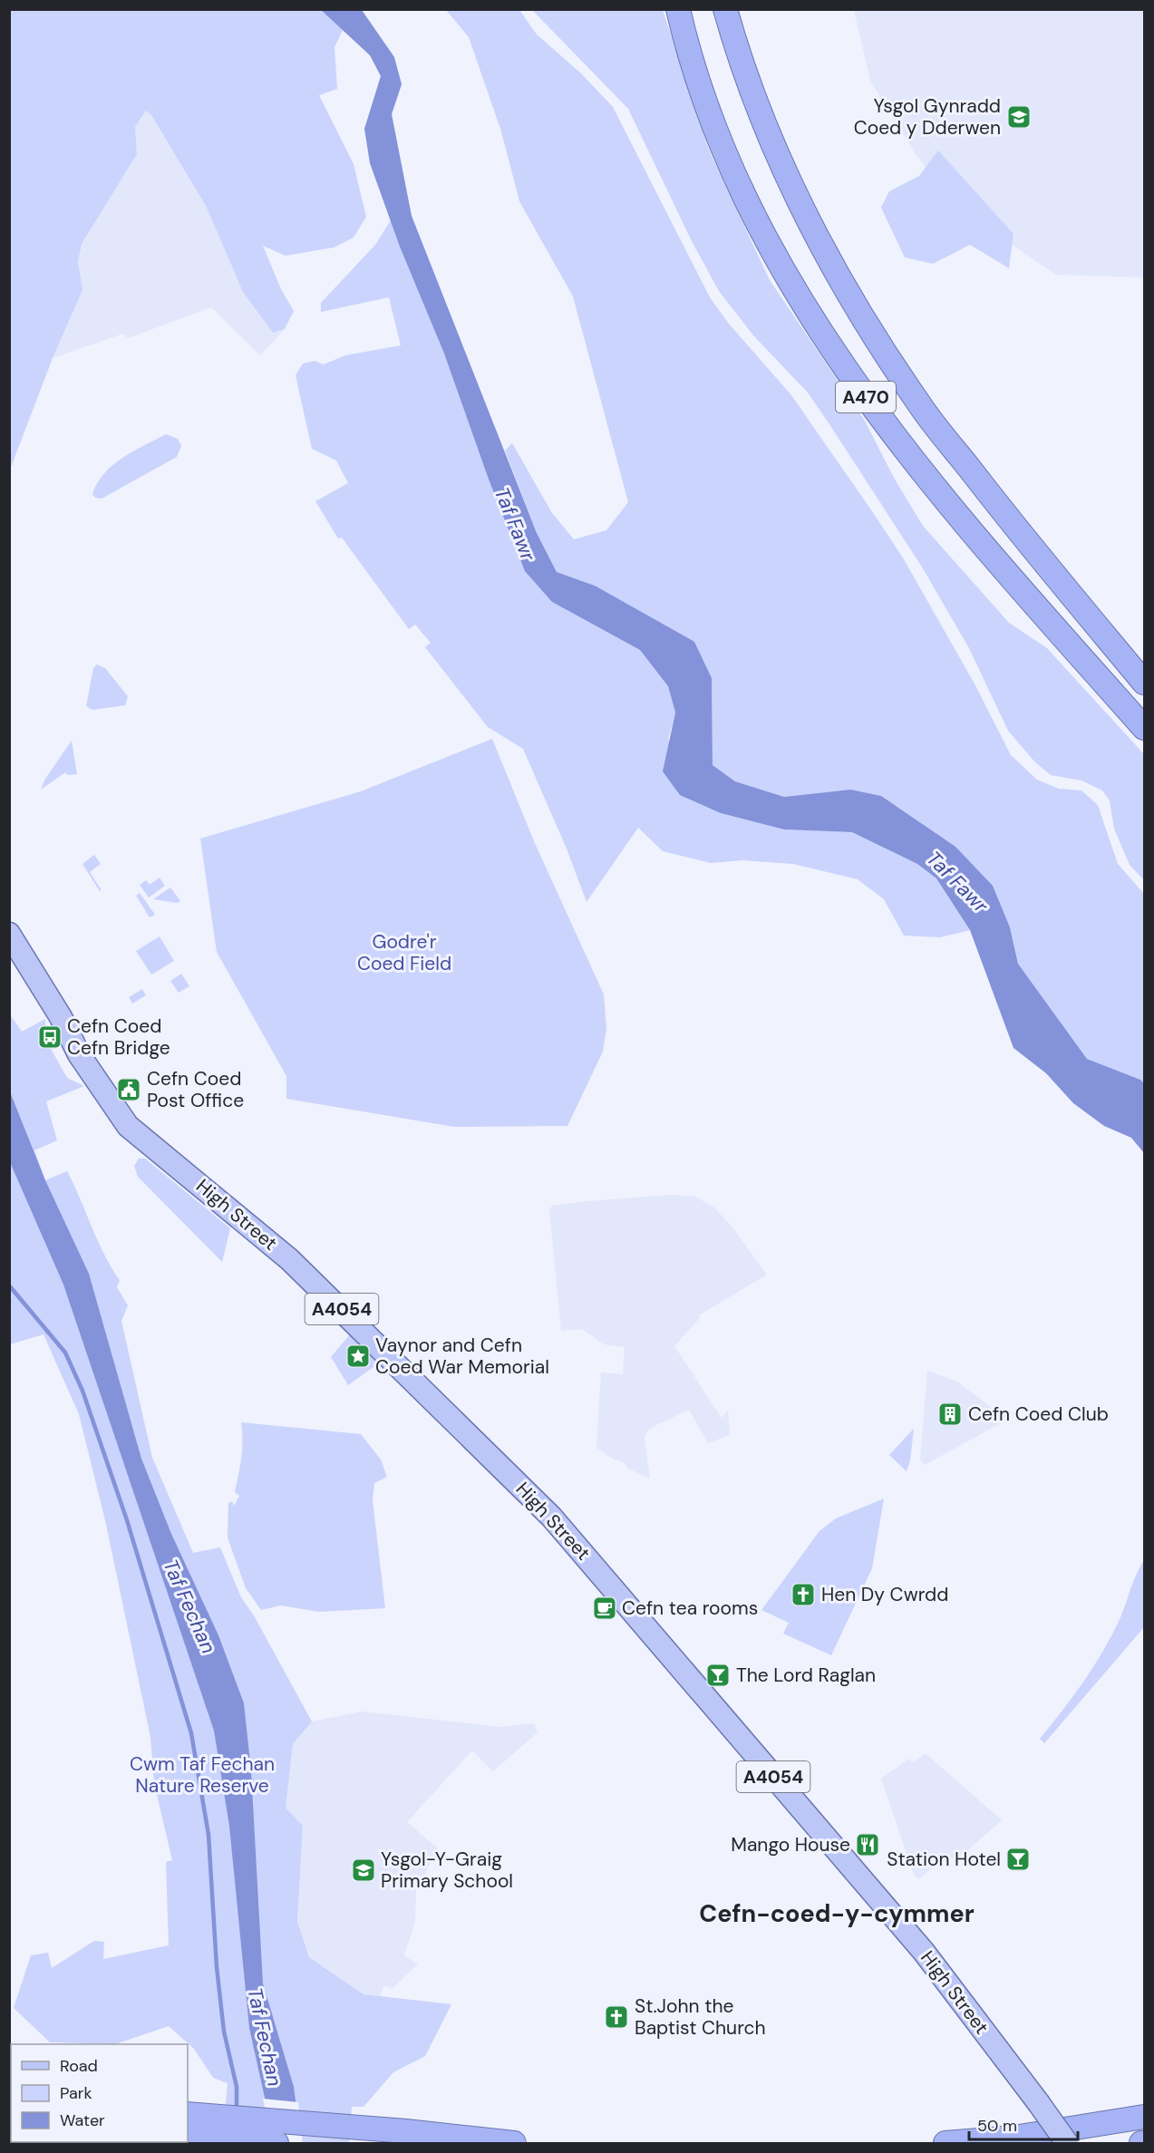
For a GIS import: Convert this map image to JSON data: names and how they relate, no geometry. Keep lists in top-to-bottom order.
{
  "streets": {
    "highway": ["A470"],
    "main road": ["High Street", "A4054"]
  },
  "districts": ["Cefn-coed-y-cymmer"],
  "water": ["Taf Fawr", "Taf Fechan"],
  "parks": ["Godre'r Coed Field", "Cwm Taf Fechan Nature Reserve"],
  "places": {
    "school or university": ["Ysgol Gynradd Coed y Dderwen", "Ysgol-Y-Graig Primary School"],
    "bus stop": ["Cefn Coed Cefn Bridge"],
    "public building": ["Cefn Coed Post Office"],
    "place": ["Vaynor and Cefn Coed War Memorial"],
    "building": ["Cefn Coed Club"],
    "church": ["Hen Dy Cwrdd", "St.John the Baptist Church"],
    "cafe": ["Cefn tea rooms"],
    "bar": ["The Lord Raglan", "Station Hotel"],
    "restaurant": ["Mango House"]
  },
  "legend": ["Road", "Park", "Water"],
  "scale_bar": "50 m"
}
